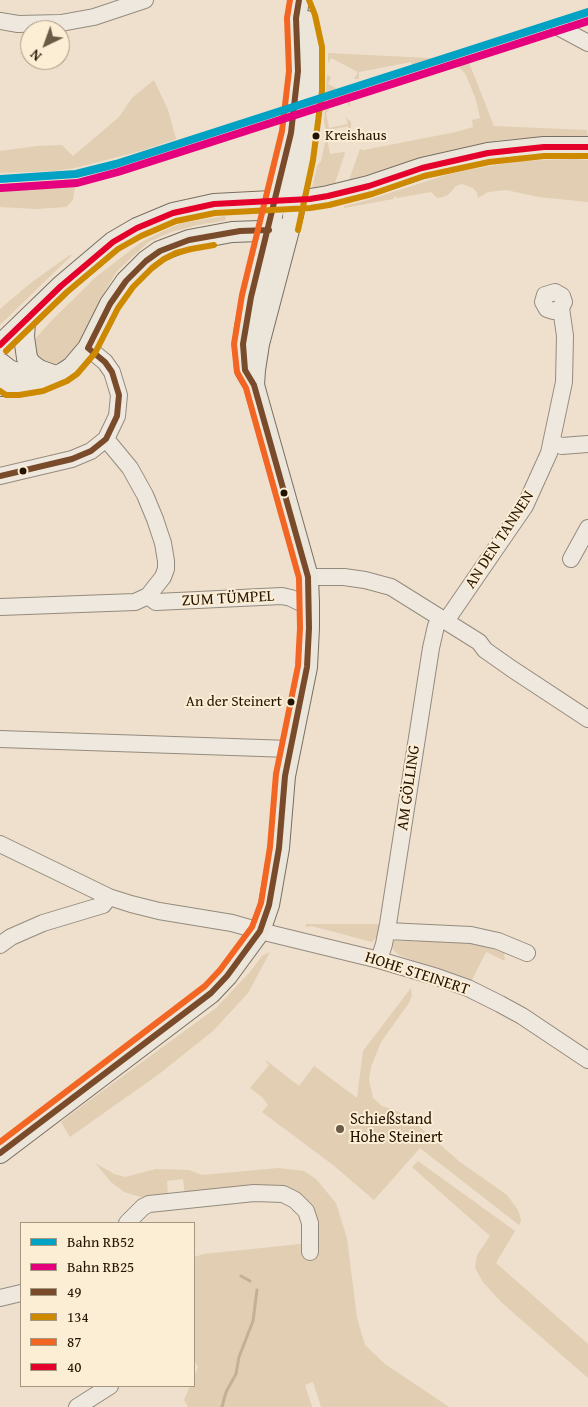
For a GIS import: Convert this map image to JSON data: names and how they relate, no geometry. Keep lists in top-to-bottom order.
{
  "streets": {
    "street": [
      "AN DEN TANNEN",
      "ZUM TÜMPEL",
      "AM GÖLLING",
      "HOHE STEINERT"
    ]
  },
  "crossings": [
    ["AN DEN TANNEN", "AM GÖLLING"],
    ["AM GÖLLING", "HOHE STEINERT"]
  ],
  "places": ["Kreishaus", "An der Steinert", "Schießstand Hohe Steinert"],
  "lines": [
    "transit line 49",
    "transit line 134",
    "transit line 87",
    "rail line RB52",
    "rail line RB25",
    "transit line 40"
  ],
  "legend": [
    "Bahn RB52",
    "Bahn RB25",
    "49",
    "134",
    "87",
    "40"
  ],
  "north": "bottom left"
}
